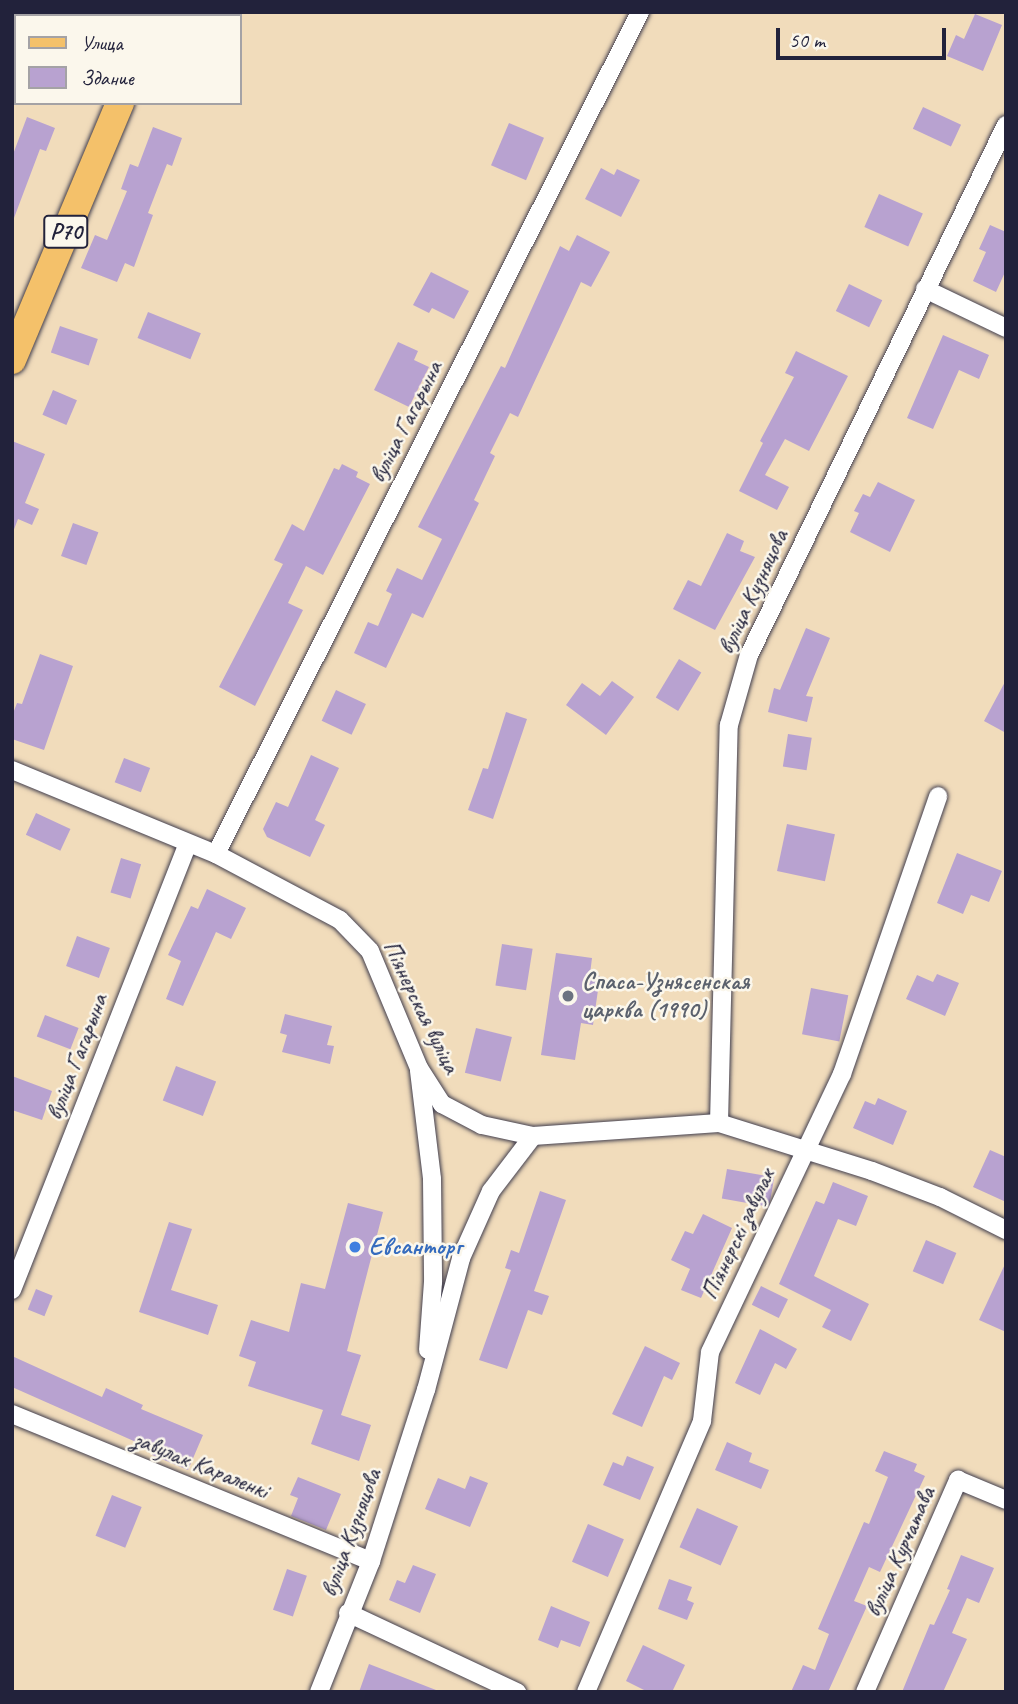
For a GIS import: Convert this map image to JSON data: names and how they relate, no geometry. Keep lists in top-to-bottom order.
{
  "streets": {
    "main road": ["Р70"],
    "street": [
      "вуліца Гагарына",
      "вуліца Кузняцова",
      "Піянерская вуліца",
      "Піянерскі завулак",
      "завулак Караленкі",
      "вуліца Курчатава"
    ]
  },
  "crossings": [
    ["вуліца Гагарына", "Піянерская вуліца"],
    ["вуліца Кузняцова", "Піянерская вуліца"],
    ["вуліца Кузняцова", "завулак Караленкі"],
    ["Піянерская вуліца", "Піянерскі завулак"]
  ],
  "places": ["Спаса-Узнясенская царква (1990)", "Евсанторг"],
  "legend": ["Улица", "Здание"],
  "scale_bar": "50 m"
}
